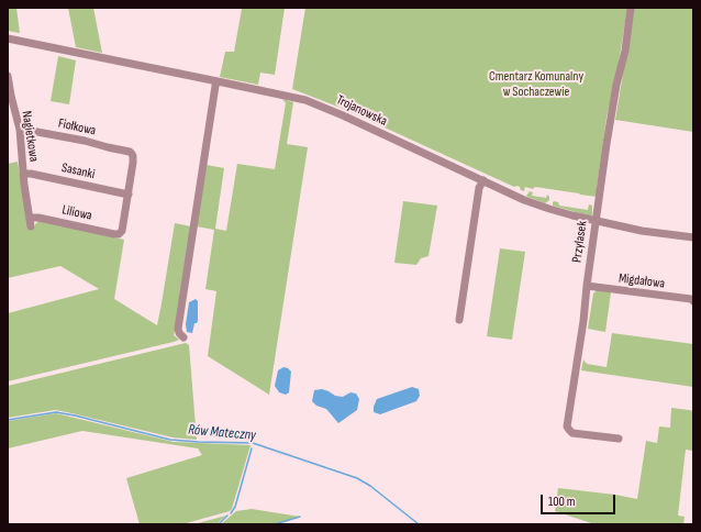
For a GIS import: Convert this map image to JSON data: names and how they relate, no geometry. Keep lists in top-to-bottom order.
{
  "streets": {
    "street": [
      "Trojanowska",
      "Fiołkowa",
      "Nagietkowa",
      "Sasanki",
      "Liliowa",
      "Przylasek",
      "Migdałowa"
    ]
  },
  "crossings": [
    ["Trojanowska", "Przylasek"],
    ["Fiołkowa", "Nagietkowa"],
    ["Fiołkowa", "Sasanki"],
    ["Fiołkowa", "Liliowa"],
    ["Nagietkowa", "Sasanki"],
    ["Nagietkowa", "Liliowa"],
    ["Sasanki", "Liliowa"],
    ["Przylasek", "Migdałowa"]
  ],
  "water": ["Rów Mateczny"],
  "parks": ["Cmentarz Komunalny w Sochaczewie"],
  "scale_bar": "100 m"
}
